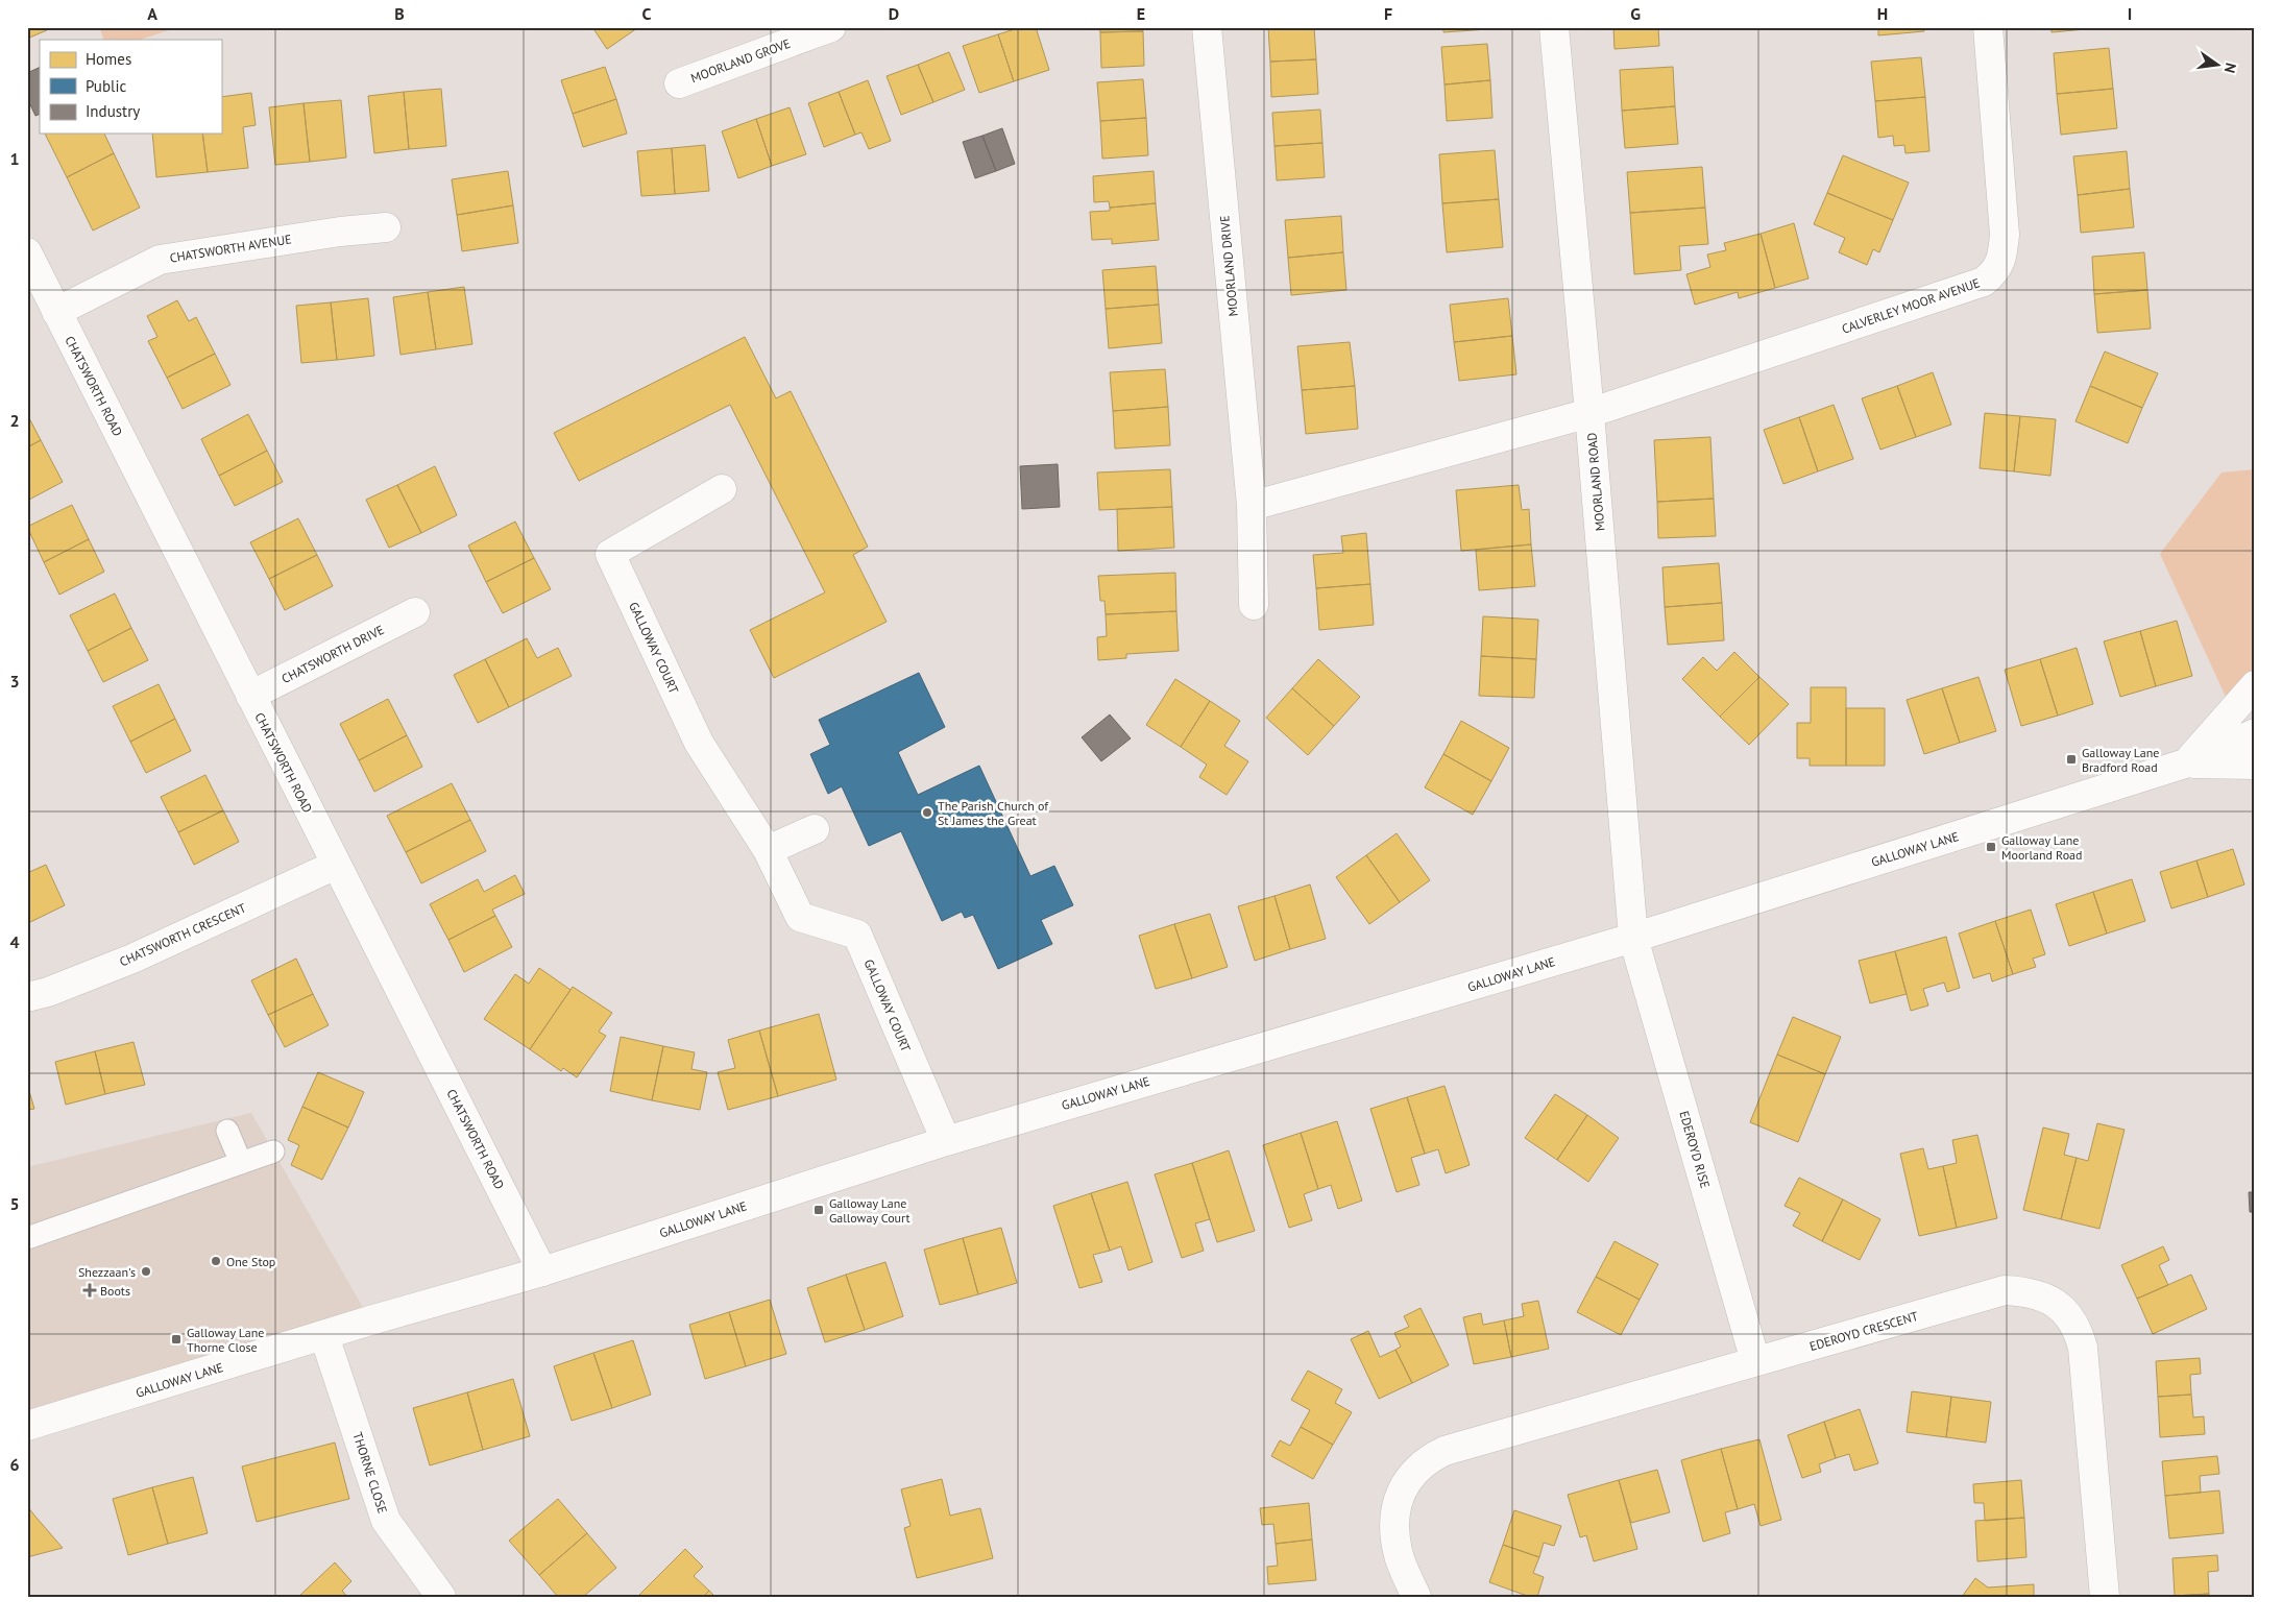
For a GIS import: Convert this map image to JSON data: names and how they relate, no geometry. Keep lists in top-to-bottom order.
{
  "streets": {
    "street": [
      "MOORLAND GROVE",
      "CHATSWORTH AVENUE",
      "MOORLAND DRIVE",
      "CALVERLEY MOOR AVENUE",
      "CHATSWORTH ROAD",
      "MOORLAND ROAD",
      "GALLOWAY COURT",
      "CHATSWORTH DRIVE",
      "GALLOWAY LANE",
      "CHATSWORTH CRESCENT",
      "EDEROYD RISE",
      "EDEROYD CRESCENT",
      "THORNE CLOSE"
    ]
  },
  "crossings": [
    ["CHATSWORTH AVENUE", "CHATSWORTH ROAD"],
    ["CALVERLEY MOOR AVENUE", "MOORLAND ROAD"],
    ["CHATSWORTH ROAD", "CHATSWORTH DRIVE"],
    ["CHATSWORTH ROAD", "GALLOWAY LANE"],
    ["CHATSWORTH ROAD", "CHATSWORTH CRESCENT"],
    ["MOORLAND ROAD", "GALLOWAY LANE"],
    ["MOORLAND ROAD", "EDEROYD RISE"],
    ["GALLOWAY COURT", "GALLOWAY LANE"],
    ["GALLOWAY LANE", "EDEROYD RISE"],
    ["GALLOWAY LANE", "THORNE CLOSE"],
    ["EDEROYD RISE", "EDEROYD CRESCENT"]
  ],
  "places": {
    "transit": [
      "Galloway Lane Bradford Road",
      "Galloway Lane Moorland Road",
      "Galloway Lane Galloway Court",
      "Galloway Lane Thorne Close"
    ],
    "other": ["The Parish Church of St James the Great", "One Stop", "Shezzaan's"],
    "health": ["Boots"]
  },
  "legend": ["Homes", "Public", "Industry"],
  "north": "right",
  "grid": {
    "columns": [
      "A",
      "B",
      "C",
      "D",
      "E",
      "F",
      "G",
      "H",
      "I"
    ],
    "rows": [
      "1",
      "2",
      "3",
      "4",
      "5",
      "6"
    ]
  }
}
